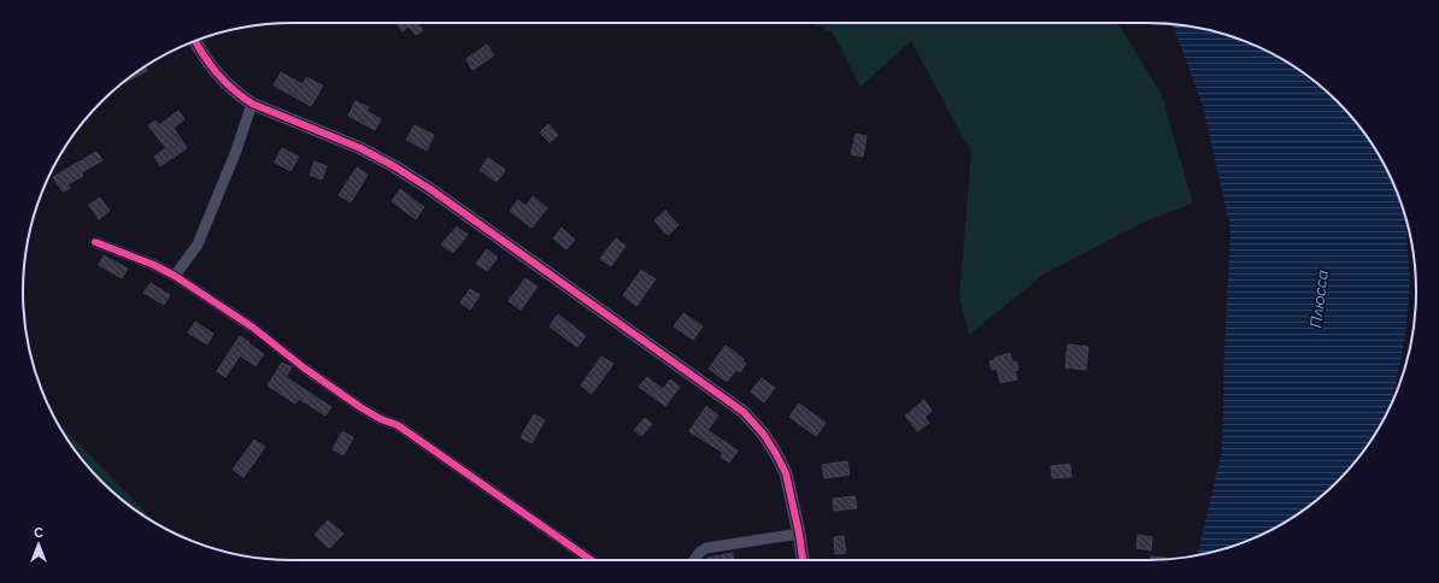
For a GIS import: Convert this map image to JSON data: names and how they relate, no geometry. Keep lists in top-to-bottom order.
{
  "water": ["Плюсса"],
  "north": "top"
}
